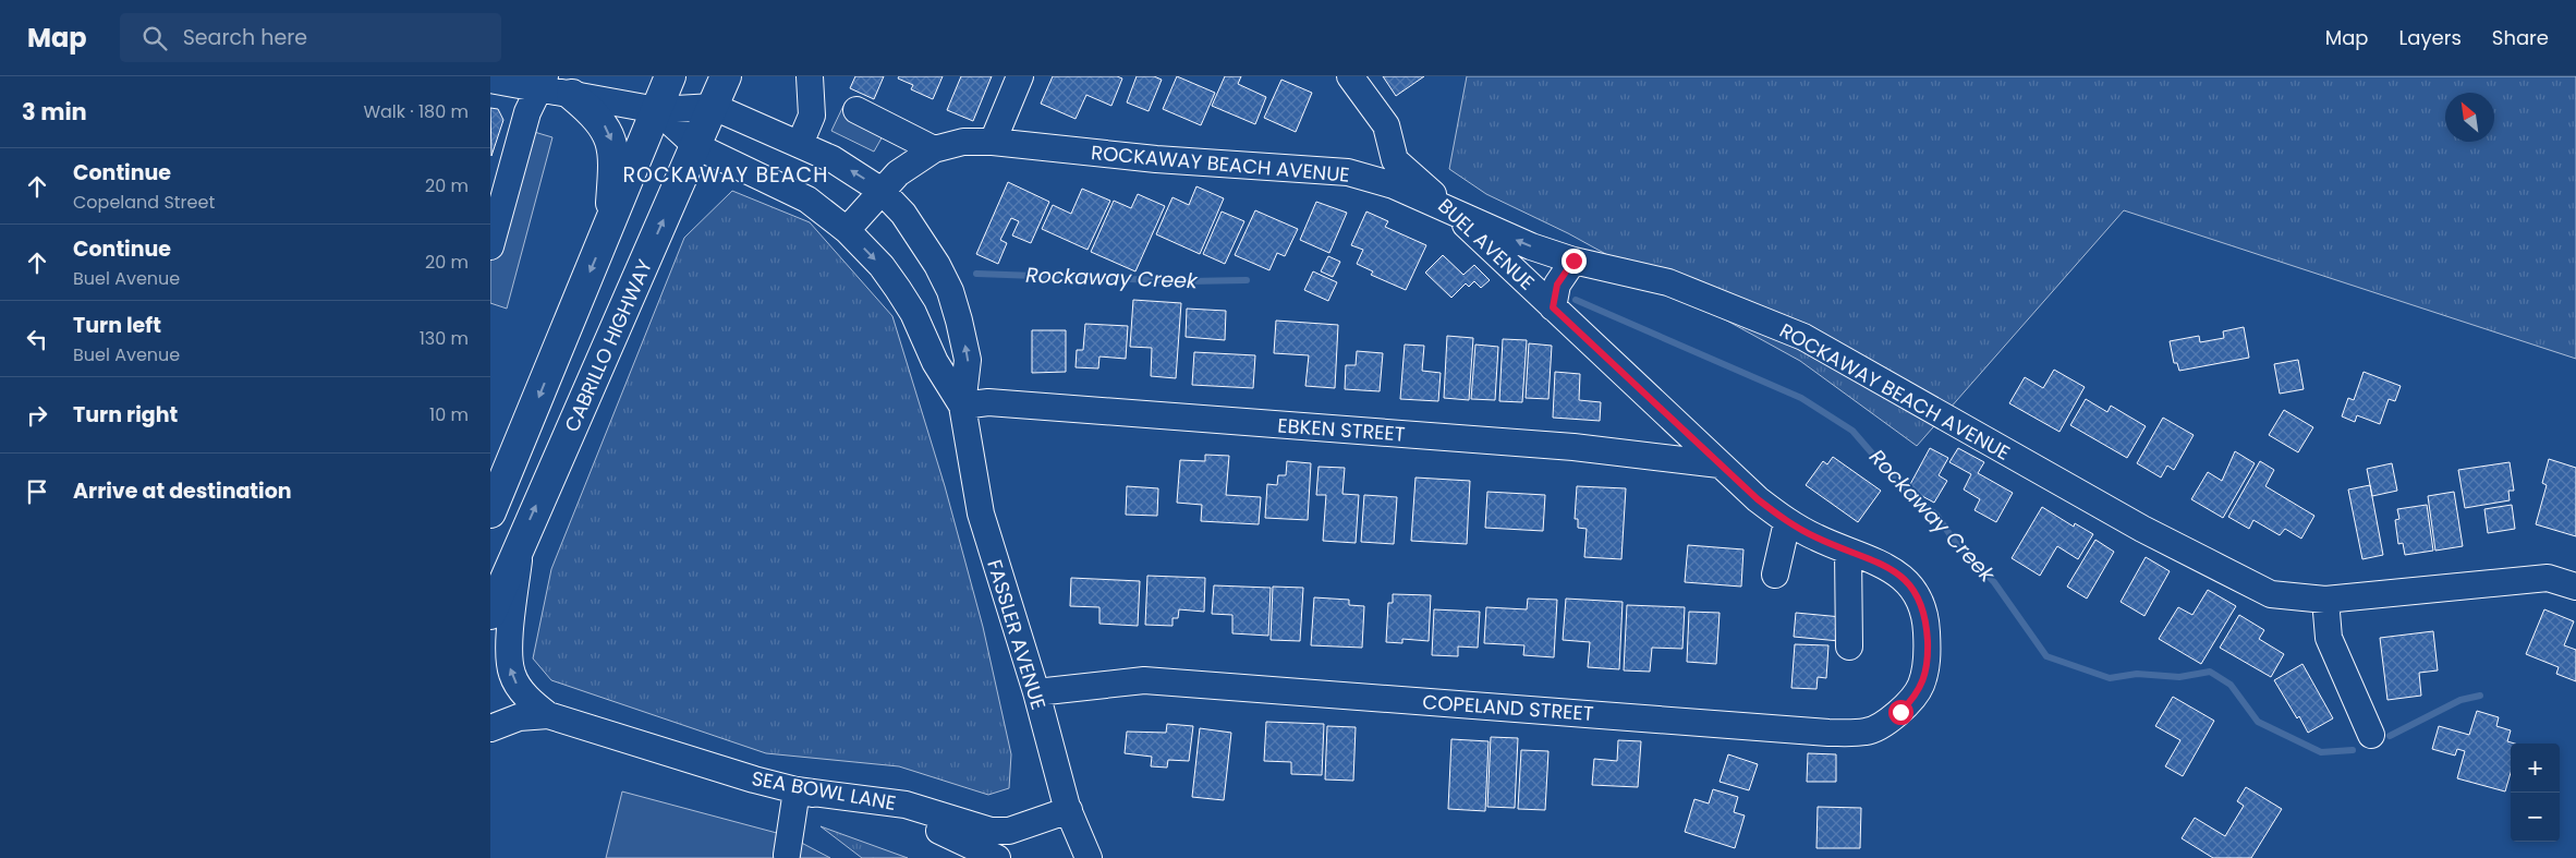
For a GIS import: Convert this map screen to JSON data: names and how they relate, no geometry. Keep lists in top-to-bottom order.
{
  "streets": {
    "highway": ["CABRILLO HIGHWAY"],
    "street": [
      "ROCKAWAY BEACH AVENUE",
      "BUEL AVENUE",
      "EBKEN STREET",
      "FASSLER AVENUE",
      "COPELAND STREET",
      "SEA BOWL LANE"
    ]
  },
  "crossings": [
    ["ROCKAWAY BEACH AVENUE", "BUEL AVENUE"],
    ["ROCKAWAY BEACH AVENUE", "FASSLER AVENUE"],
    ["BUEL AVENUE", "EBKEN STREET"],
    ["BUEL AVENUE", "COPELAND STREET"],
    ["CABRILLO HIGHWAY", "FASSLER AVENUE"],
    ["CABRILLO HIGHWAY", "SEA BOWL LANE"],
    ["EBKEN STREET", "FASSLER AVENUE"],
    ["FASSLER AVENUE", "COPELAND STREET"],
    ["FASSLER AVENUE", "SEA BOWL LANE"]
  ],
  "districts": ["ROCKAWAY BEACH"],
  "water": ["Rockaway Creek"],
  "north": "top left",
  "page": {
    "header": "Map",
    "search": "Search here",
    "nav": ["Map", "Layers", "Share"],
    "heading": ["3 min", "Walk · 180 m"],
    "list": [
      ["Continue", "Copeland Street", "20 m"],
      ["Continue", "Buel Avenue", "20 m"],
      ["Turn left", "Buel Avenue", "130 m"],
      ["Turn right", "10 m"],
      "Arrive at destination"
    ],
    "map_buttons": ["+", "−"]
  }
}
